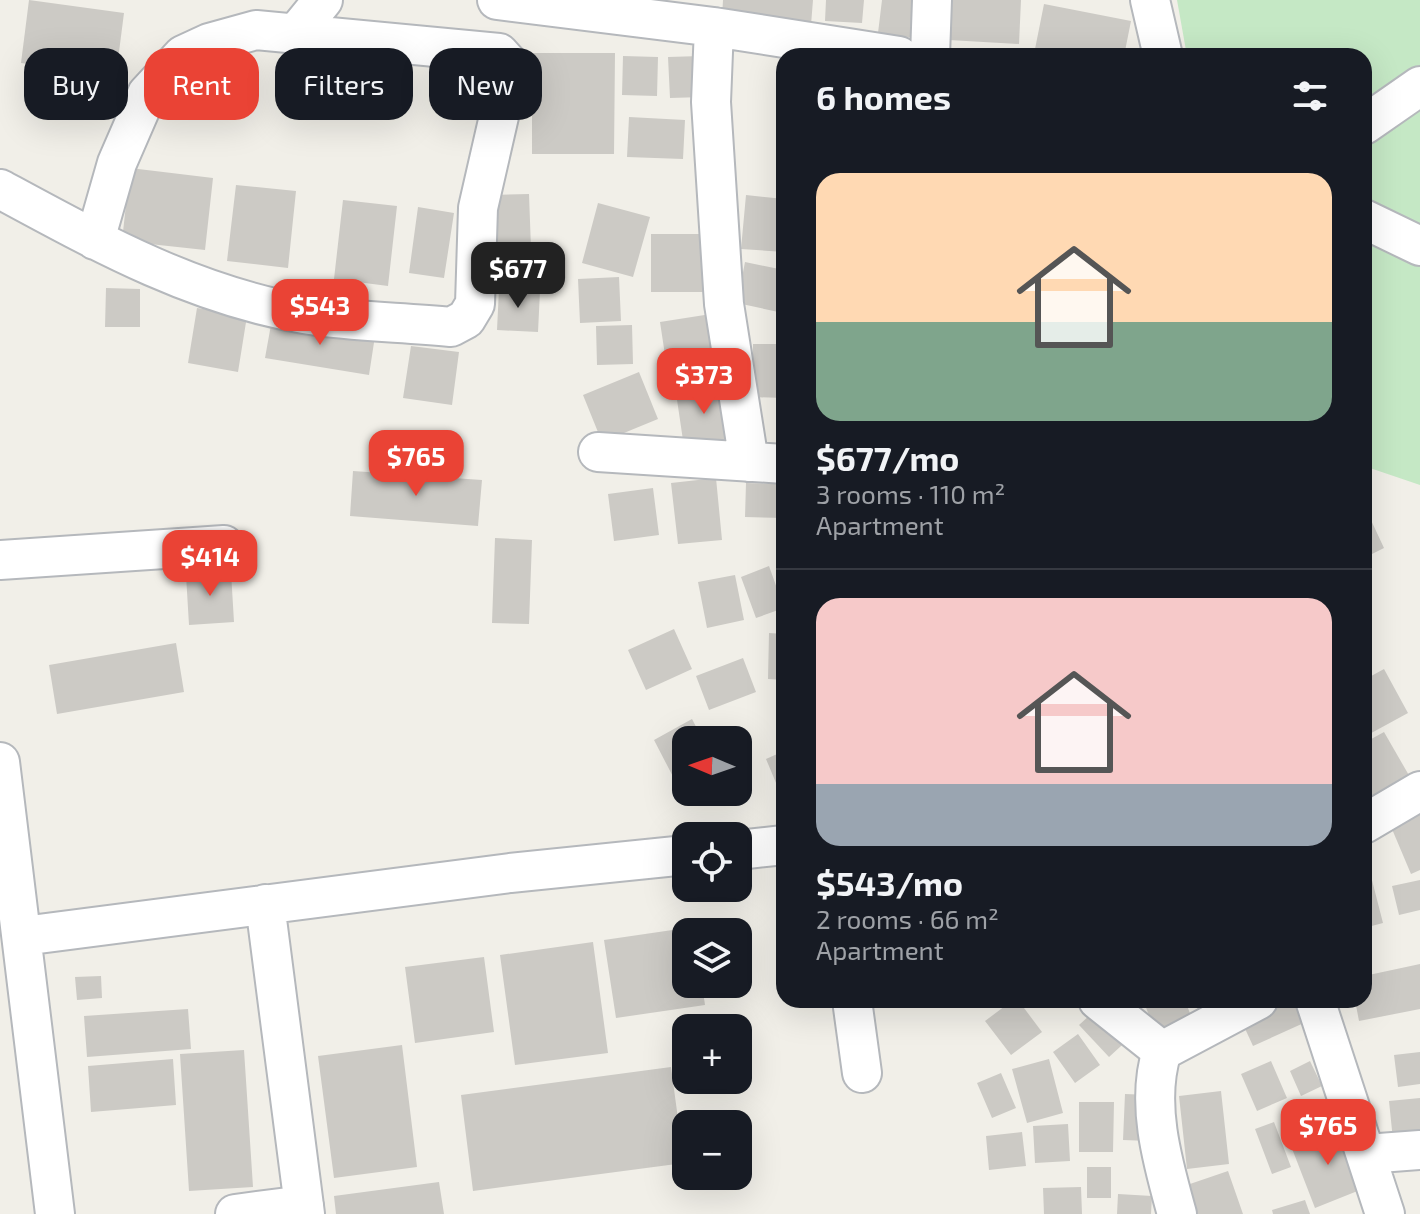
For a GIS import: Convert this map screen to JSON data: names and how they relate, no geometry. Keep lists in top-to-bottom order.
{
  "north": "left",
  "page": {
    "chip": [
      "Buy",
      "Rent",
      "Filters",
      "New"
    ],
    "heading": "6 homes",
    "list": [
      {
        "name": "$677/mo",
        "note": "3 rooms · 110 m² · Apartment"
      },
      {
        "name": "$543/mo",
        "note": "2 rooms · 66 m² · Apartment"
      }
    ],
    "price": [
      "$677",
      "$543",
      "$373",
      "$765",
      "$414",
      "$765"
    ],
    "map_buttons": ["+", "−"]
  }
}
